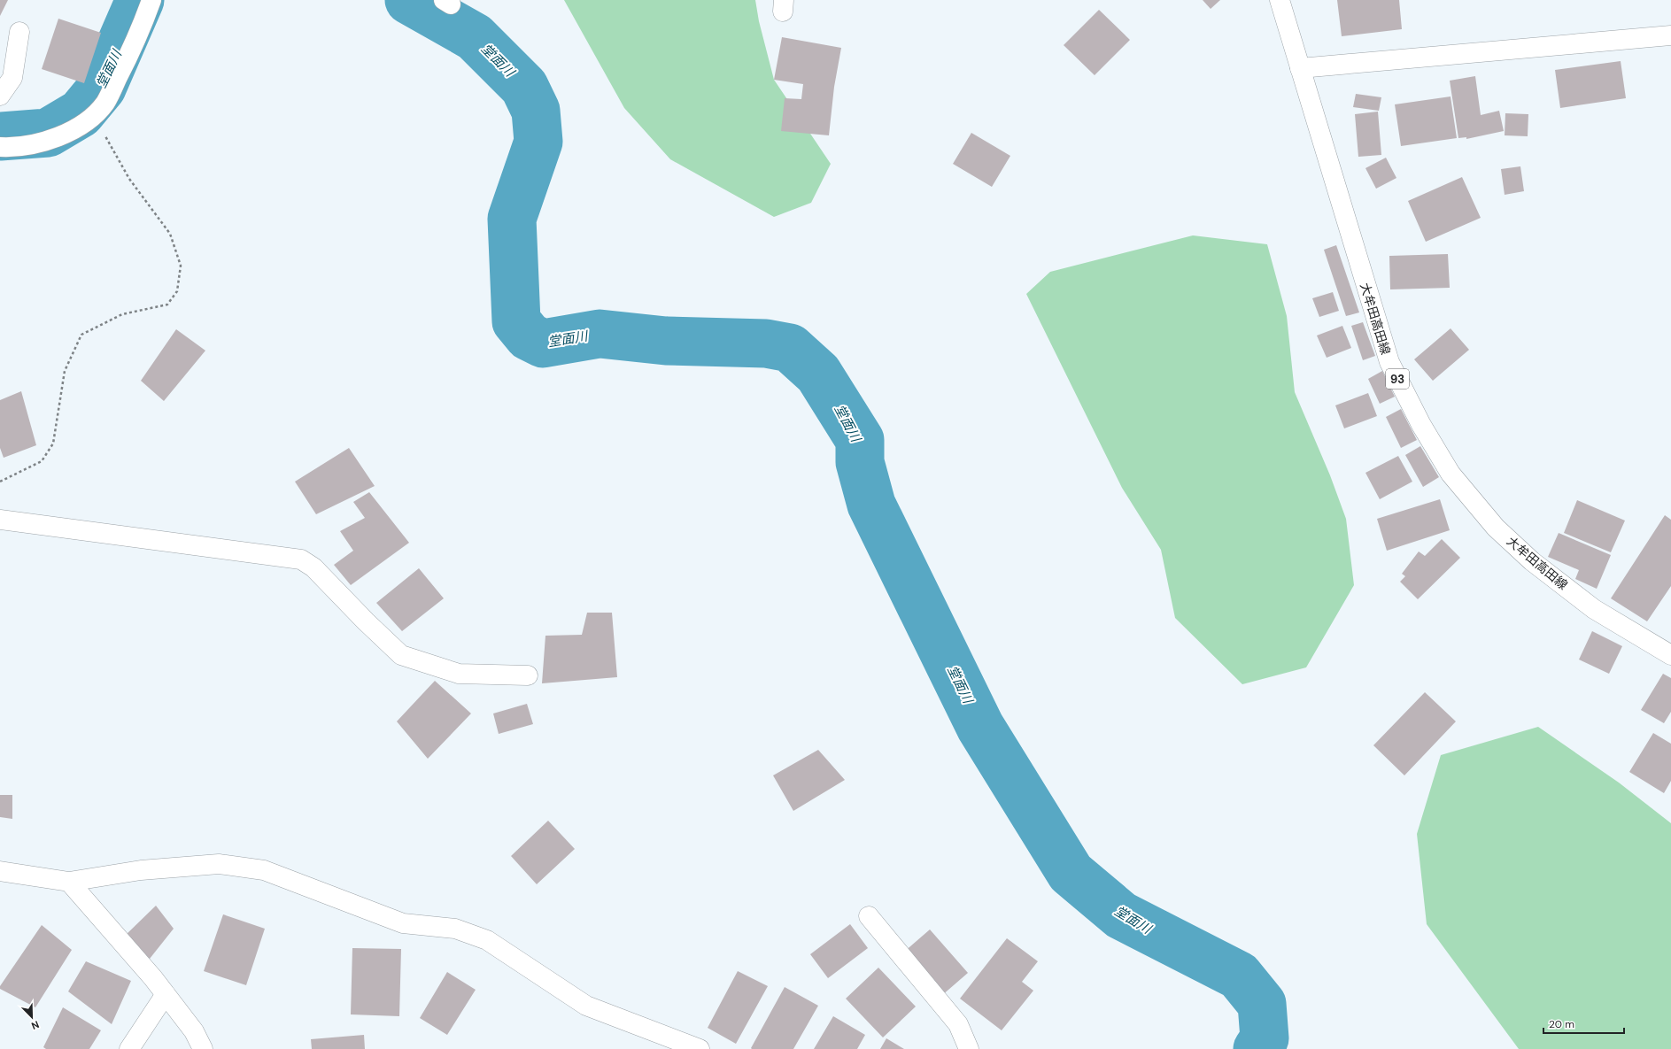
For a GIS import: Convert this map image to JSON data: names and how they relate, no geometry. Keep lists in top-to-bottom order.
{
  "streets": {
    "street": ["大牟田高田線", "93"]
  },
  "water": ["堂面川"],
  "scale_bar": "20 m",
  "north": "bottom right"
}
